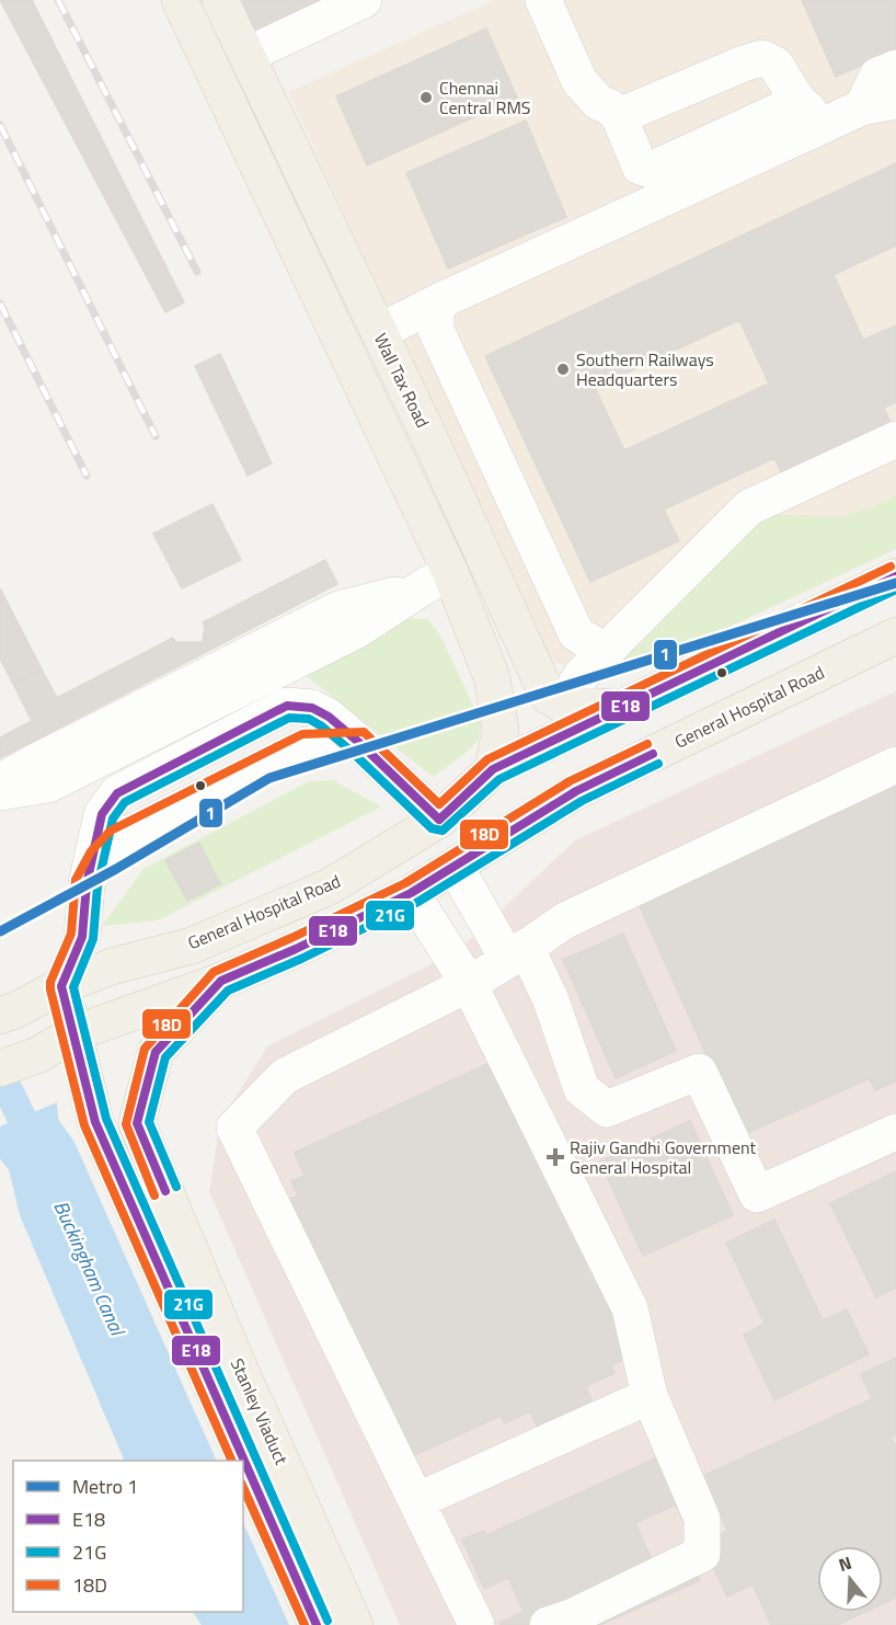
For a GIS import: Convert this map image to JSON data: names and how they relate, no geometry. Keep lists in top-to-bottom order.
{
  "streets": {
    "main road": ["Wall Tax Road", "General Hospital Road", "Stanley Viaduct"]
  },
  "crossings": [
    ["Wall Tax Road", "General Hospital Road"],
    ["General Hospital Road", "Stanley Viaduct"]
  ],
  "water": ["Buckingham Canal"],
  "places": {
    "other": ["Chennai Central RMS", "Southern Railways Headquarters"],
    "health": ["Rajiv Gandhi Government General Hospital"]
  },
  "lines": [
    "transit line 18D",
    "transit line E18",
    "metro line 1",
    "transit line 21G"
  ],
  "legend": [
    "Metro 1",
    "E18",
    "21G",
    "18D"
  ],
  "north": "top"
}
